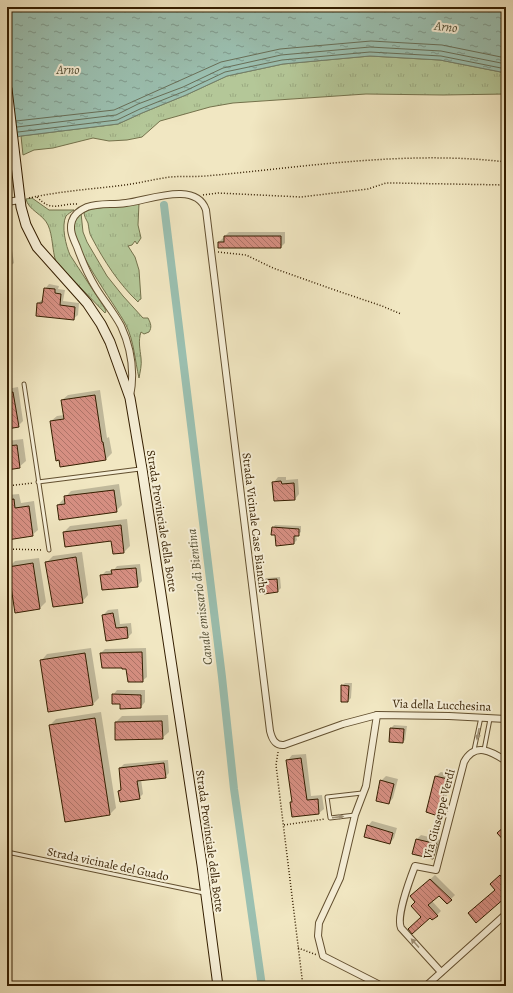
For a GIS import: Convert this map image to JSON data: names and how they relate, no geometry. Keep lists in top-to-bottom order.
{
  "streets": {
    "main road": ["Strada Provinciale della Botte"],
    "street": ["Strada Vicinale Case Bianche", "Via della Lucchesina", "Via Giuseppe Verdi"],
    "lane": ["Strada vicinale del Guado"]
  },
  "crossings": [
    ["Strada Provinciale della Botte", "Strada vicinale del Guado"]
  ],
  "one_way": ["Via Giuseppe Verdi"],
  "water": ["Arno", "Canale emissario di Bientina"]
}
